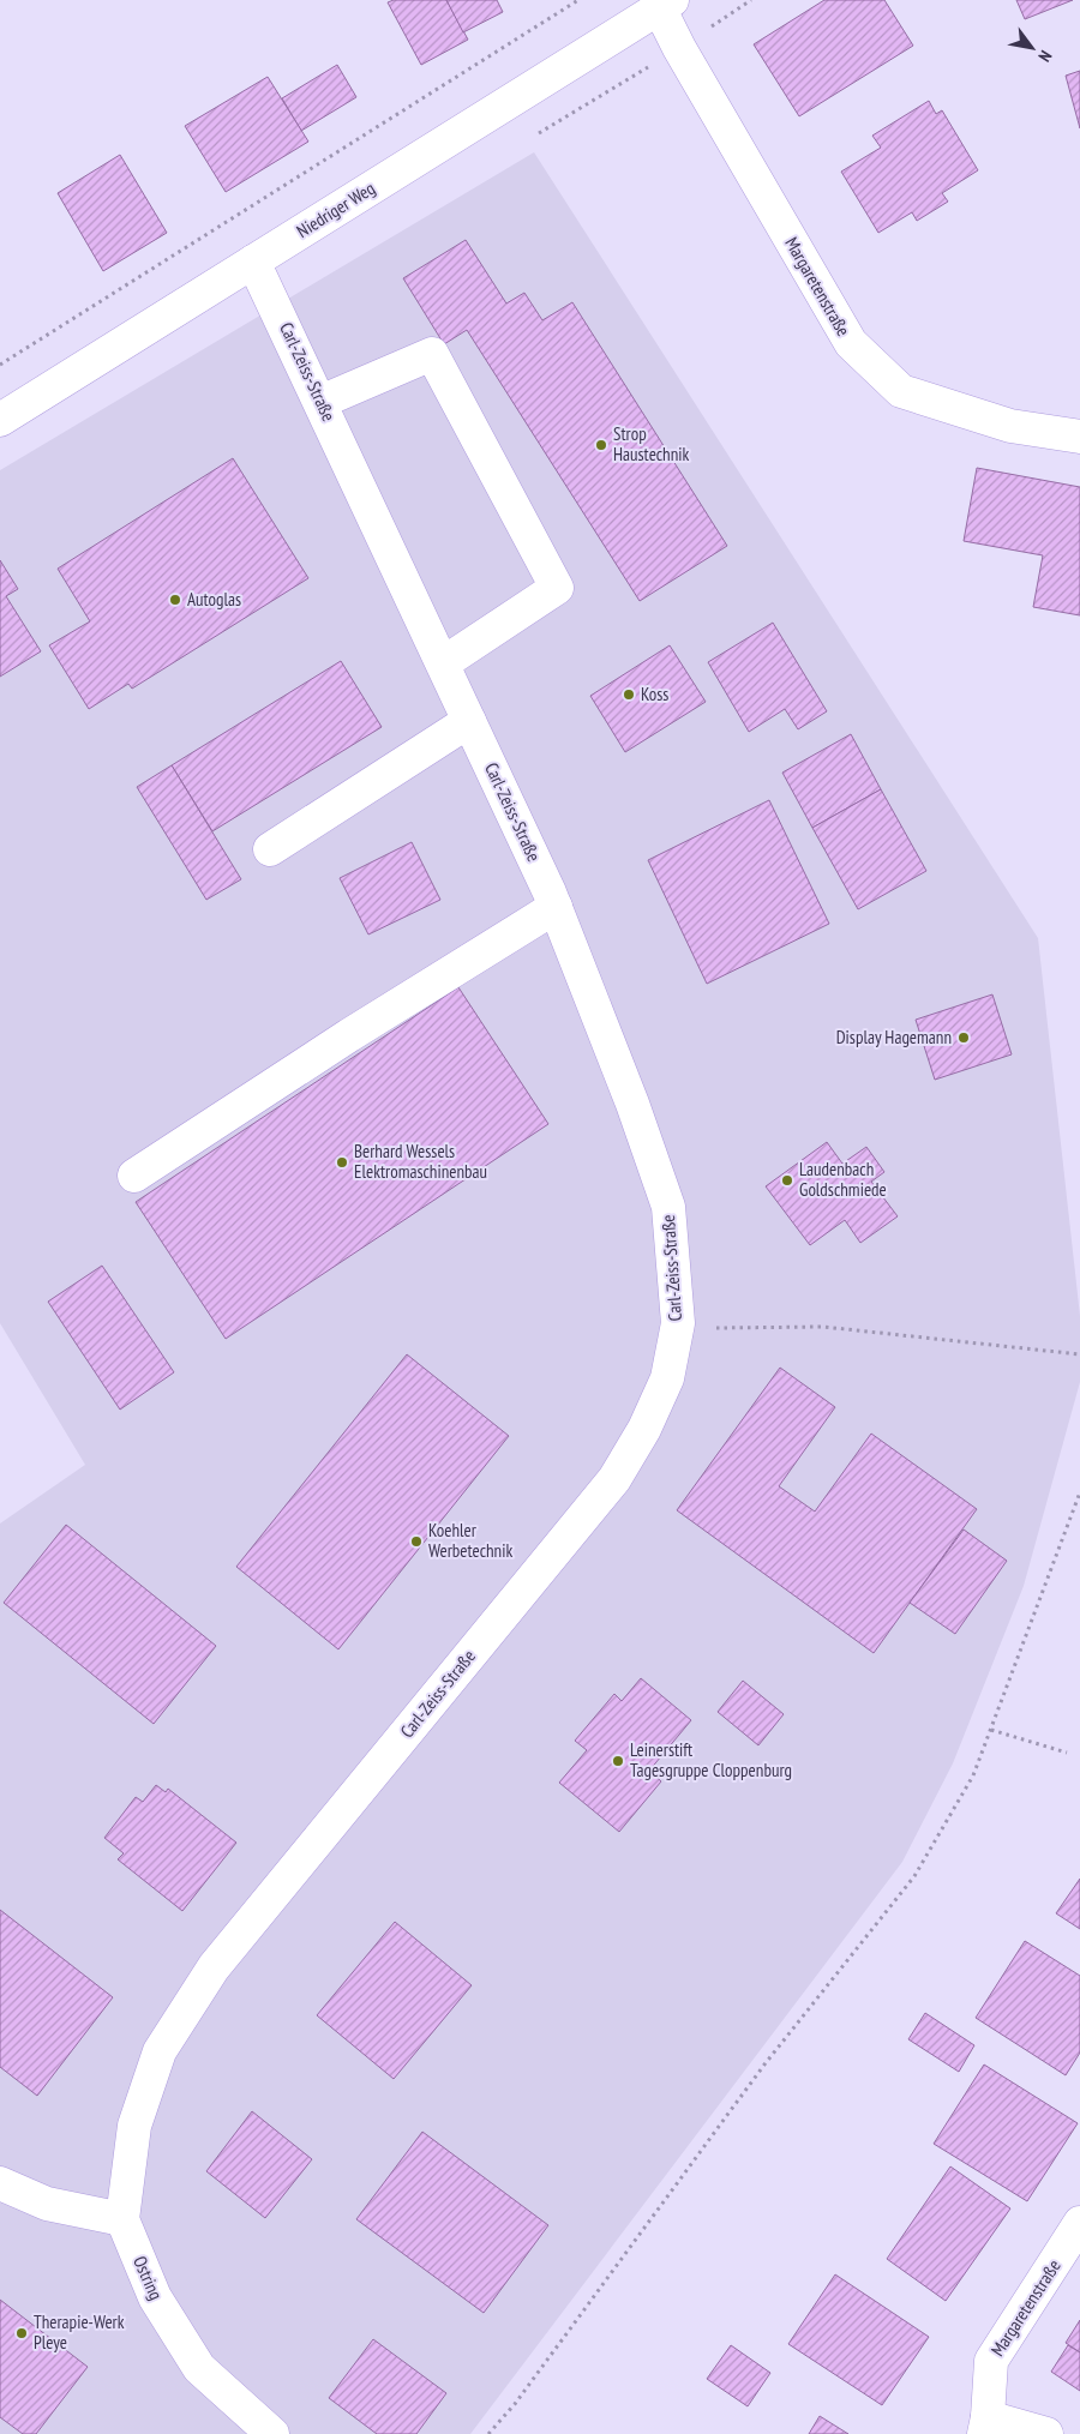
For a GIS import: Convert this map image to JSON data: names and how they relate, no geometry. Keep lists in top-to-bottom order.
{
  "streets": {
    "street": [
      "Niedriger Weg",
      "Margaretenstraße",
      "Carl-Zeiss-Straße",
      "Ostring"
    ]
  },
  "crossings": [
    ["Niedriger Weg", "Margaretenstraße"],
    ["Niedriger Weg", "Carl-Zeiss-Straße"],
    ["Carl-Zeiss-Straße", "Ostring"]
  ],
  "places": [
    "Strop Haustechnik",
    "Autoglas",
    "Koss",
    "Display Hagemann",
    "Berhard Wessels Elektromaschinenbau",
    "Laudenbach Goldschmiede",
    "Koehler Werbetechnik",
    "Leinerstift Tagesgruppe Cloppenburg",
    "Therapie-Werk Pleye"
  ],
  "north": "bottom right"
}
